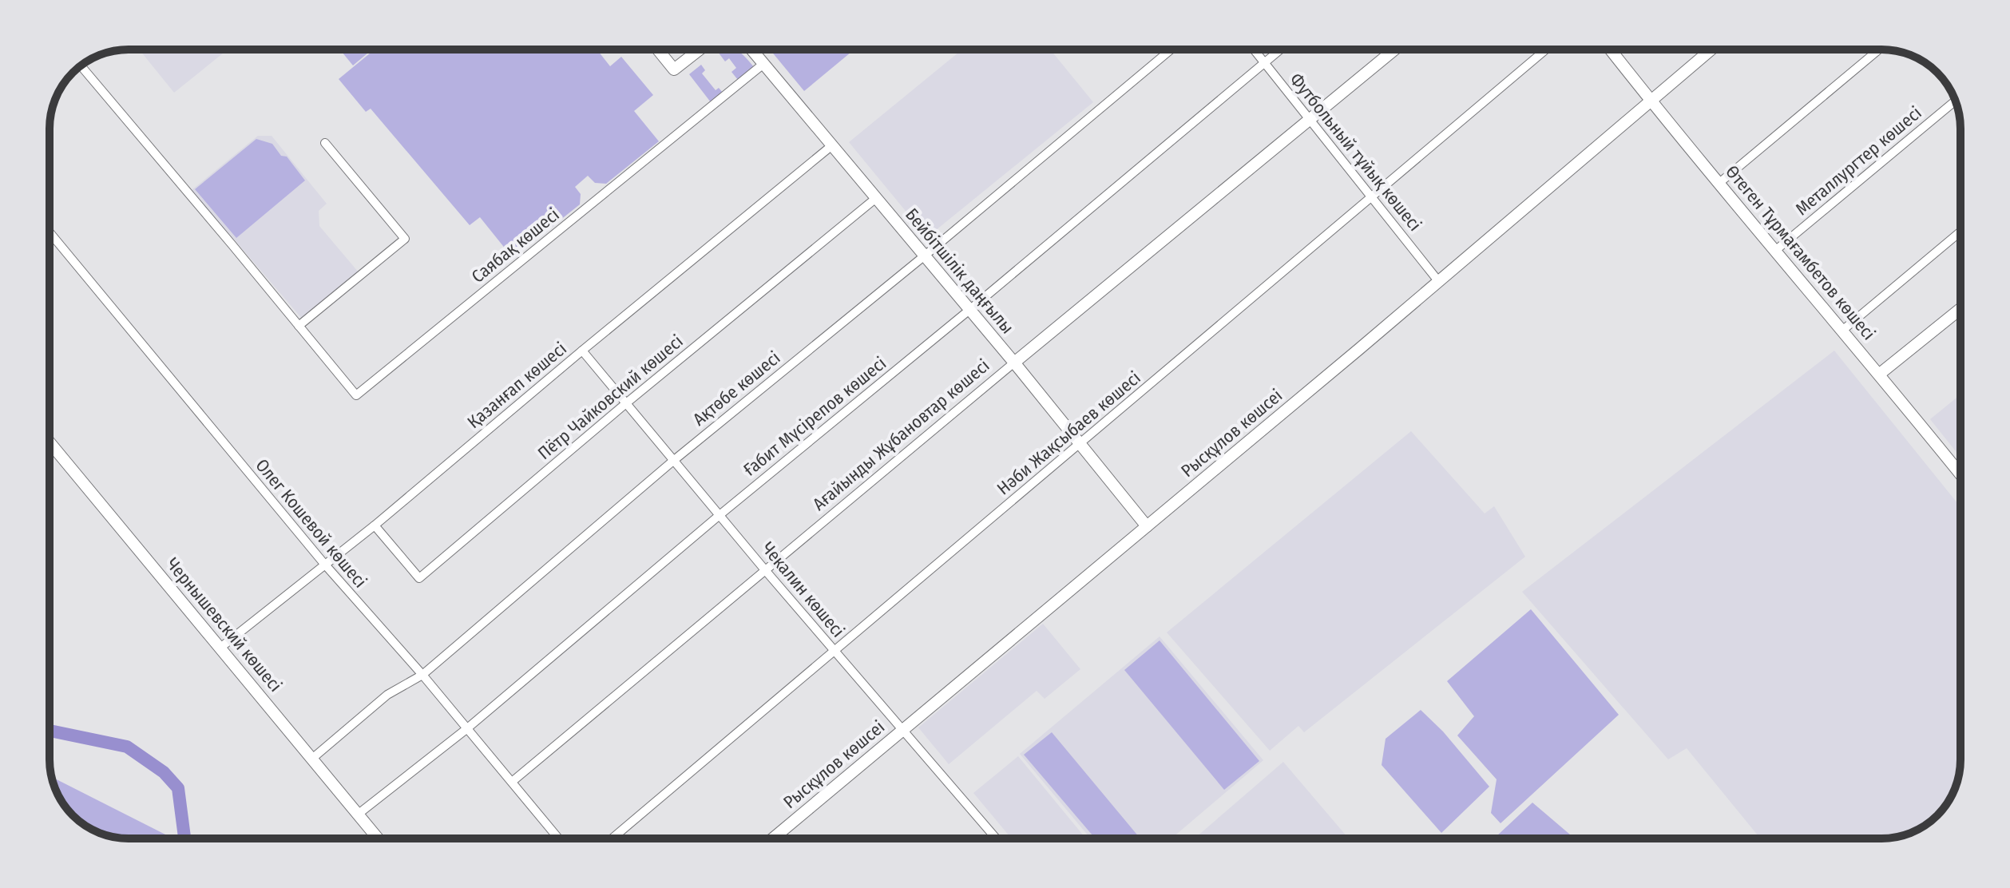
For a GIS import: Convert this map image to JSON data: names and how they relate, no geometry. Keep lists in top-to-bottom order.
{
  "streets": {
    "street": [
      "Футбольный тұйық көшесі",
      "Металлургтер көшесі",
      "Саябақ көшесі",
      "Өтеген Тұрмағамбетов көшесі",
      "Бейбітшілік даңғылы",
      "Қазанғап көшесі",
      "Ақтөбе көшесі",
      "Пётр Чайковский көшесі",
      "Ғабит Мүсірепов көшесі",
      "Нәби Жақсыбаев көшесі",
      "Рысқұлов көшсеі",
      "Ағайынды Жұбановтар көшесі",
      "Олег Кошевой көшесі",
      "Чекалин көшесі",
      "Чернышевский көшесі"
    ]
  },
  "crossings": [
    ["Футбольный тұйық көшесі", "Ғабит Мүсірепов көшесі"],
    ["Футбольный тұйық көшесі", "Нәби Жақсыбаев көшесі"],
    ["Футбольный тұйық көшесі", "Рысқұлов көшсеі"],
    ["Футбольный тұйық көшесі", "Ағайынды Жұбановтар көшесі"],
    ["Металлургтер көшесі", "Өтеген Тұрмағамбетов көшесі"],
    ["Саябақ көшесі", "Бейбітшілік даңғылы"],
    ["Өтеген Тұрмағамбетов көшесі", "Рысқұлов көшсеі"],
    ["Бейбітшілік даңғылы", "Қазанғап көшесі"],
    ["Бейбітшілік даңғылы", "Ақтөбе көшесі"],
    ["Бейбітшілік даңғылы", "Пётр Чайковский көшесі"],
    ["Бейбітшілік даңғылы", "Ғабит Мүсірепов көшесі"],
    ["Бейбітшілік даңғылы", "Нәби Жақсыбаев көшесі"],
    ["Бейбітшілік даңғылы", "Рысқұлов көшсеі"],
    ["Бейбітшілік даңғылы", "Ағайынды Жұбановтар көшесі"],
    ["Қазанғап көшесі", "Пётр Чайковский көшесі"],
    ["Қазанғап көшесі", "Олег Кошевой көшесі"],
    ["Қазанғап көшесі", "Чекалин көшесі"],
    ["Қазанғап көшесі", "Чернышевский көшесі"],
    ["Ақтөбе көшесі", "Олег Кошевой көшесі"],
    ["Ақтөбе көшесі", "Чекалин көшесі"],
    ["Ақтөбе көшесі", "Чернышевский көшесі"],
    ["Пётр Чайковский көшесі", "Чекалин көшесі"],
    ["Ғабит Мүсірепов көшесі", "Олег Кошевой көшесі"],
    ["Ғабит Мүсірепов көшесі", "Чекалин көшесі"],
    ["Ғабит Мүсірепов көшесі", "Чернышевский көшесі"],
    ["Нәби Жақсыбаев көшесі", "Чекалин көшесі"],
    ["Рысқұлов көшсеі", "Чекалин көшесі"],
    ["Ағайынды Жұбановтар көшесі", "Олег Кошевой көшесі"],
    ["Ағайынды Жұбановтар көшесі", "Чекалин көшесі"]
  ]
}
